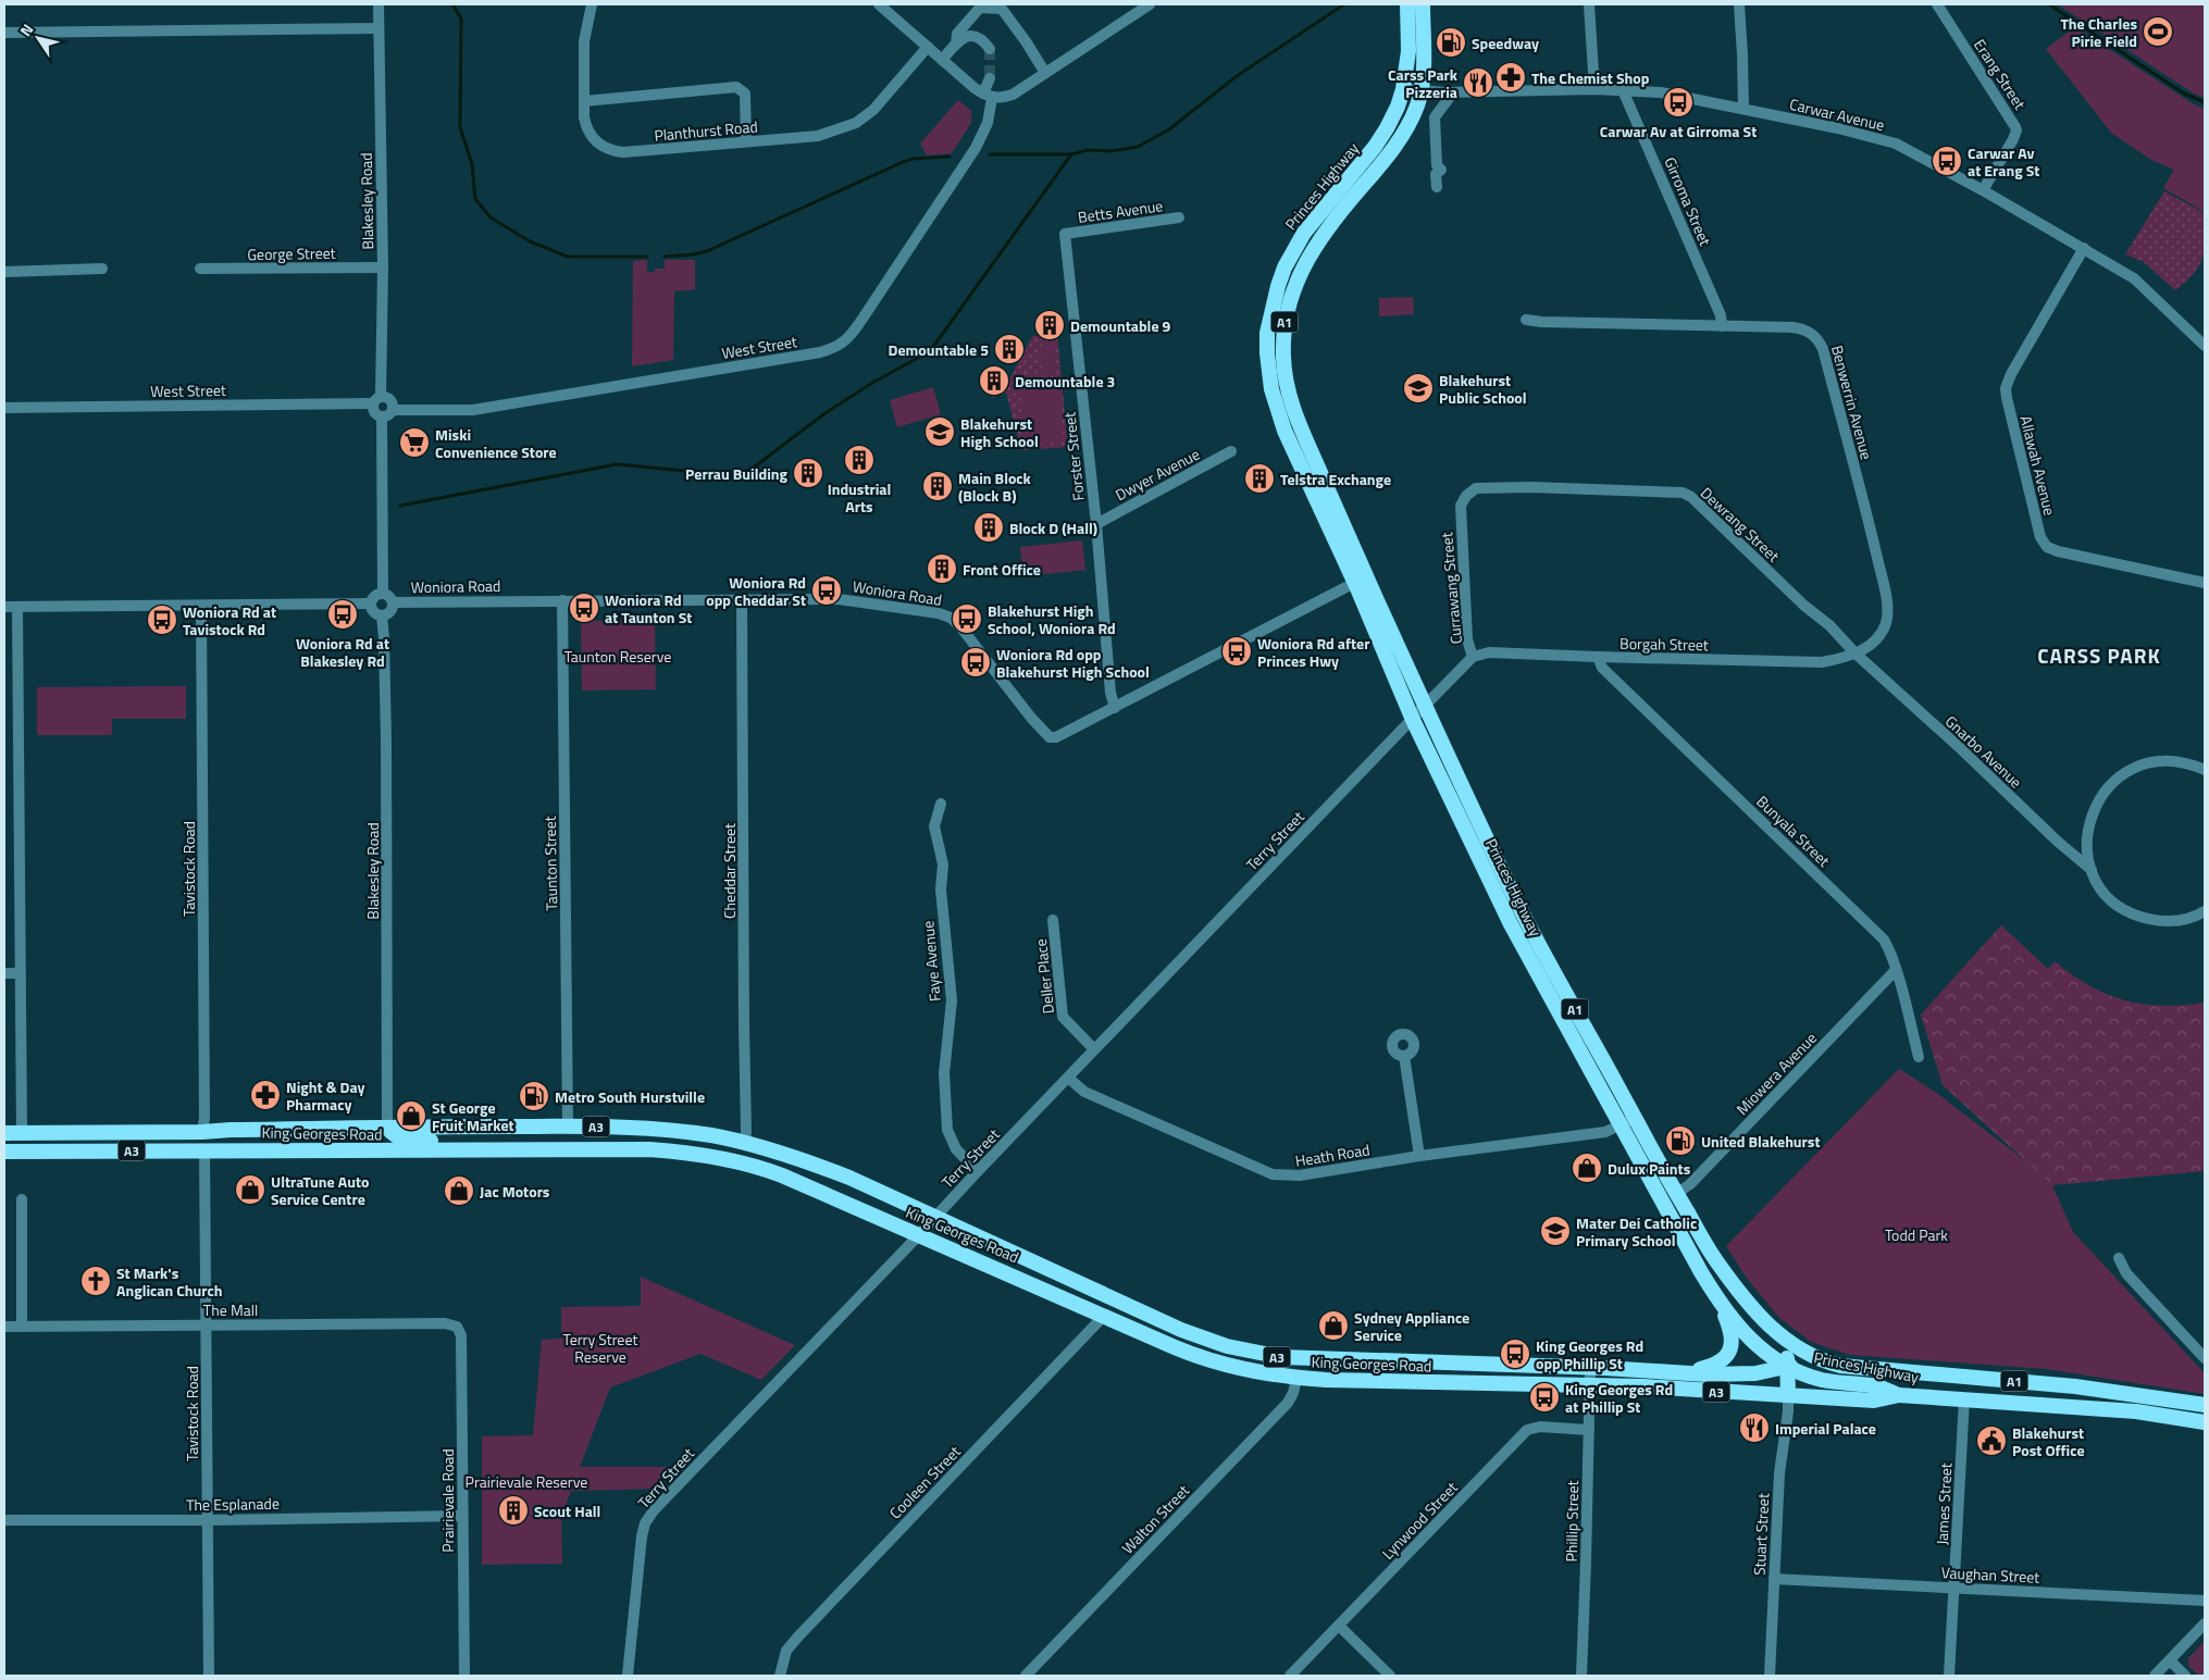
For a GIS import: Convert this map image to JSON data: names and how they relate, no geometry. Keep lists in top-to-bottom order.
{
  "streets": {
    "highway": [
      "Princes Highway",
      "A1",
      "A3",
      "King Georges Road"
    ],
    "street": [
      "Erang Street",
      "Carwar Avenue",
      "Planthurst Road",
      "Blakesley Road",
      "Girroma Street",
      "Betts Avenue",
      "George Street",
      "West Street",
      "Benwerrin Avenue",
      "Forster Street",
      "Allawah Avenue",
      "Dwyer Avenue",
      "Dewrang Street",
      "Woniora Road",
      "Currawang Street",
      "Borgah Street",
      "Gnarbo Avenue",
      "Bunyala Street",
      "Terry Street",
      "Taunton Street",
      "Tavistock Road",
      "Cheddar Street",
      "Faye Avenue",
      "Deller Place",
      "Miowera Avenue",
      "Heath Road",
      "The Mall",
      "Cooleen Street",
      "Prairievale Road",
      "The Esplanade",
      "James Street",
      "Walton Street",
      "Lynwood Street",
      "Phillip Street",
      "Stuart Street",
      "Vaughan Street"
    ]
  },
  "crossings": [
    ["Erang Street", "Carwar Avenue"],
    ["Carwar Avenue", "Princes Highway"],
    ["Carwar Avenue", "Girroma Street"],
    ["Carwar Avenue", "Allawah Avenue"],
    ["Princes Highway", "Woniora Road"],
    ["Princes Highway", "Currawang Street"],
    ["Princes Highway", "Terry Street"],
    ["Princes Highway", "Miowera Avenue"],
    ["Princes Highway", "King Georges Road"],
    ["Princes Highway", "Heath Road"],
    ["Princes Highway", "James Street"],
    ["Blakesley Road", "George Street"],
    ["Blakesley Road", "West Street"],
    ["Blakesley Road", "Woniora Road"],
    ["Blakesley Road", "King Georges Road"],
    ["Girroma Street", "Benwerrin Avenue"],
    ["Betts Avenue", "Forster Street"],
    ["Benwerrin Avenue", "Dewrang Street"],
    ["Benwerrin Avenue", "Borgah Street"],
    ["Benwerrin Avenue", "Gnarbo Avenue"],
    ["Forster Street", "Dwyer Avenue"],
    ["Forster Street", "Woniora Road"],
    ["Dewrang Street", "Currawang Street"],
    ["Dewrang Street", "Borgah Street"],
    ["Dewrang Street", "Gnarbo Avenue"],
    ["Woniora Road", "Taunton Street"],
    ["Woniora Road", "Cheddar Street"],
    ["Currawang Street", "Borgah Street"],
    ["Currawang Street", "Terry Street"],
    ["Borgah Street", "Gnarbo Avenue"],
    ["Borgah Street", "Bunyala Street"],
    ["Bunyala Street", "Miowera Avenue"],
    ["Terry Street", "Faye Avenue"],
    ["Terry Street", "Deller Place"],
    ["Terry Street", "King Georges Road"],
    ["Terry Street", "Heath Road"],
    ["Taunton Street", "King Georges Road"],
    ["Tavistock Road", "King Georges Road"],
    ["Tavistock Road", "The Mall"],
    ["Tavistock Road", "The Esplanade"],
    ["Cheddar Street", "King Georges Road"],
    ["King Georges Road", "Cooleen Street"],
    ["King Georges Road", "Walton Street"],
    ["King Georges Road", "Phillip Street"],
    ["King Georges Road", "Stuart Street"],
    ["The Mall", "Prairievale Road"],
    ["Prairievale Road", "The Esplanade"],
    ["James Street", "Vaughan Street"],
    ["Lynwood Street", "Phillip Street"],
    ["Stuart Street", "Vaughan Street"]
  ],
  "districts": ["CARSS PARK"],
  "parks": [
    "Taunton Reserve",
    "Todd Park",
    "Terry Street Reserve",
    "Prairievale Reserve"
  ],
  "places": {
    "sports": ["The Charles Pirie Field"],
    "fuel station": ["Speedway", "Metro South Hurstville", "United Blakehurst"],
    "pharmacy": ["The Chemist Shop", "Night & Day Pharmacy"],
    "restaurant": ["Carss Park Pizzeria", "Imperial Palace"],
    "bus stop": [
      "Carwar Av at Girroma St",
      "Carwar Av at Erang St",
      "Woniora Rd opp Cheddar St",
      "Woniora Rd at Taunton St",
      "Woniora Rd at Blakesley Rd",
      "Blakehurst High School, Woniora Rd",
      "Woniora Rd at Tavistock Rd",
      "Woniora Rd after Princes Hwy",
      "Woniora Rd opp Blakehurst High School",
      "King Georges Rd opp Phillip St",
      "King Georges Rd at Phillip St"
    ],
    "building": [
      "Demountable 9",
      "Demountable 5",
      "Demountable 3",
      "Industrial Arts",
      "Perrau Building",
      "Telstra Exchange",
      "Main Block (Block B)",
      "Block D (Hall)",
      "Front Office",
      "Scout Hall"
    ],
    "school or university": ["Blakehurst Public School", "Blakehurst High School", "Mater Dei Catholic Primary School"],
    "supermarket": ["Miski Convenience Store"],
    "shop": [
      "St George Fruit Market",
      "Dulux Paints",
      "UltraTune Auto Service Centre",
      "Jac Motors",
      "Sydney Appliance Service"
    ],
    "church": ["St Mark's Anglican Church"],
    "public building": ["Blakehurst Post Office"]
  },
  "north": "top left"
}
